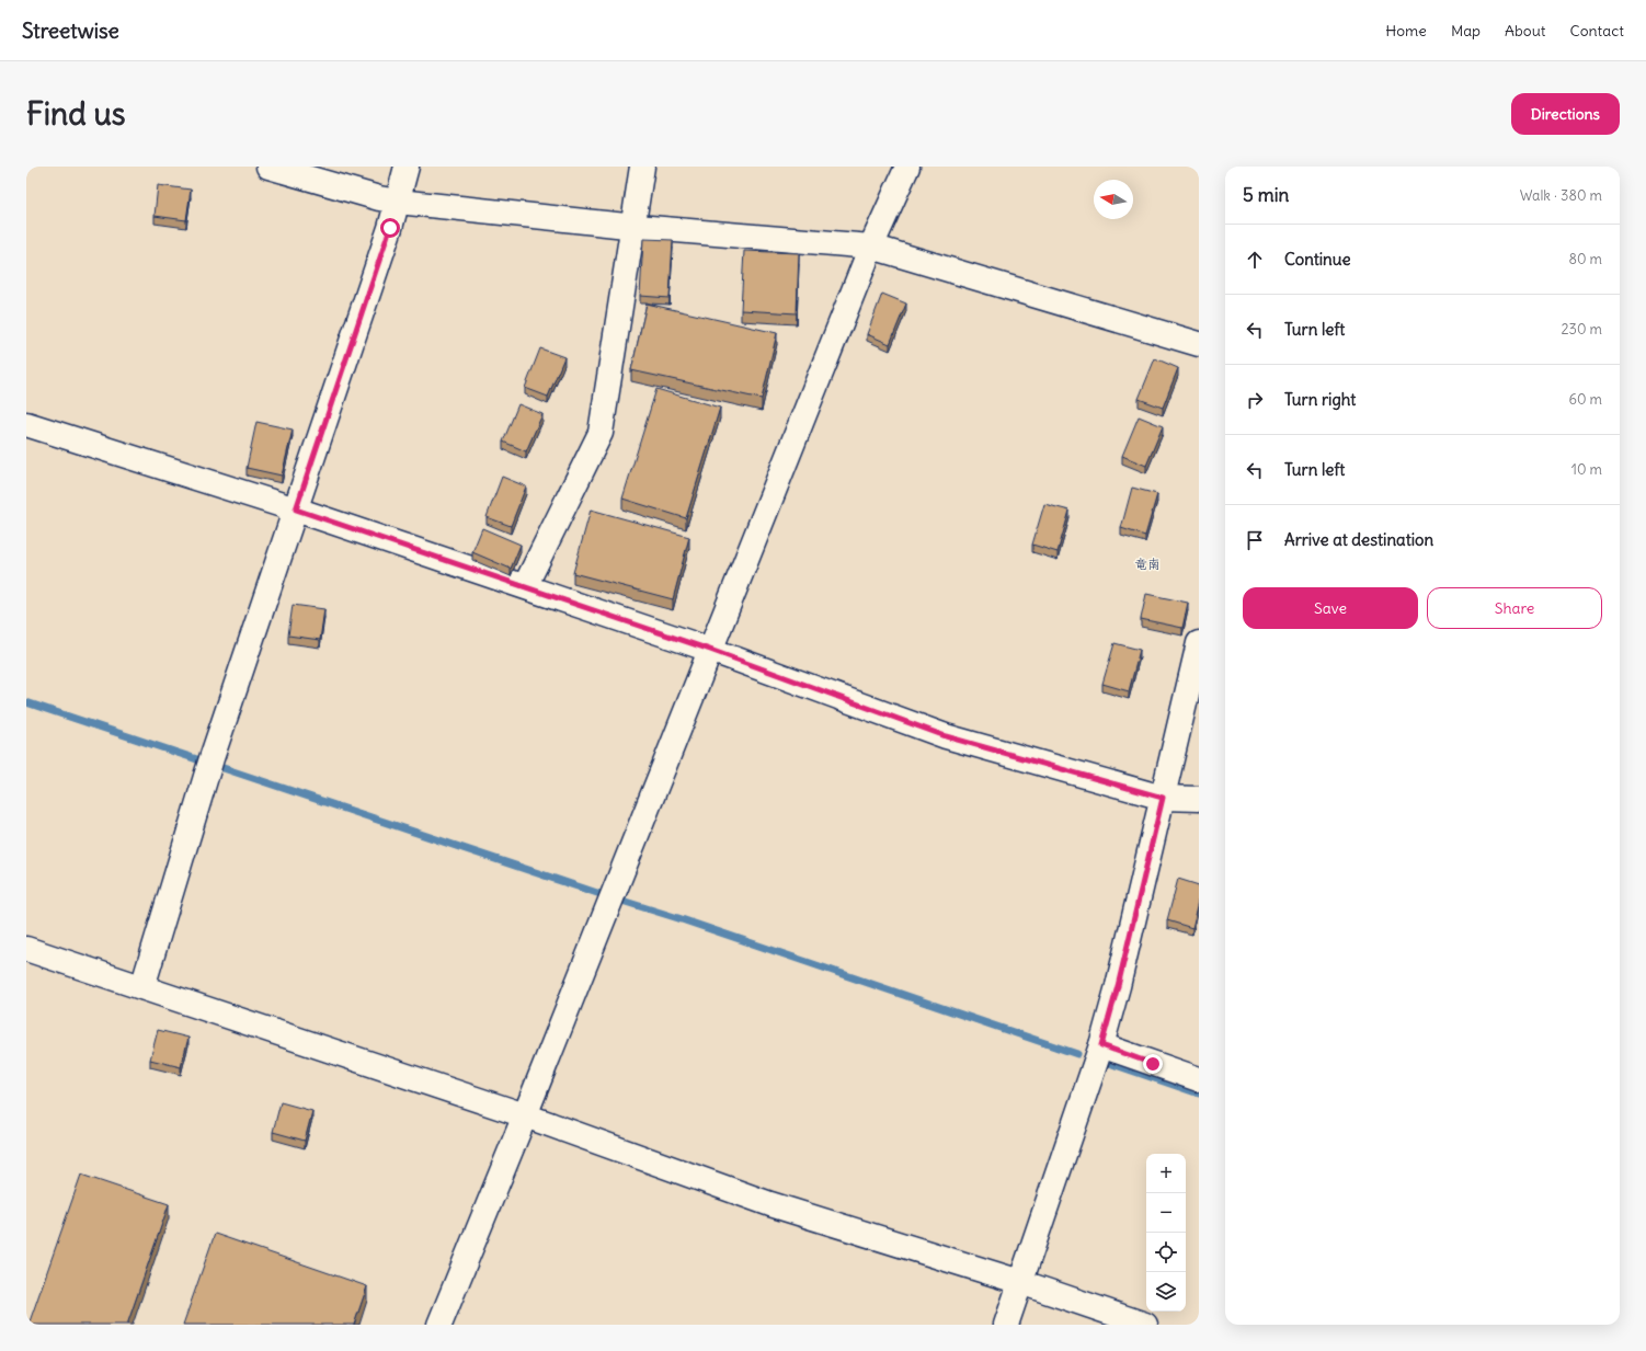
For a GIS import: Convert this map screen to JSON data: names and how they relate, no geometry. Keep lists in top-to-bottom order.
{
  "districts": ["竜南"],
  "north": "left",
  "page": {
    "header": "Streetwise",
    "nav": [
      "Home",
      "Map",
      "About",
      "Contact"
    ],
    "buttons": [
      "Directions",
      ["Save", "Share"]
    ],
    "title": "Find us",
    "heading": ["5 min", "Walk · 380 m"],
    "list": [
      ["Continue", "80 m"],
      ["Turn left", "230 m"],
      ["Turn right", "60 m"],
      ["Turn left", "10 m"],
      "Arrive at destination"
    ],
    "map_buttons": ["+", "−"]
  }
}
